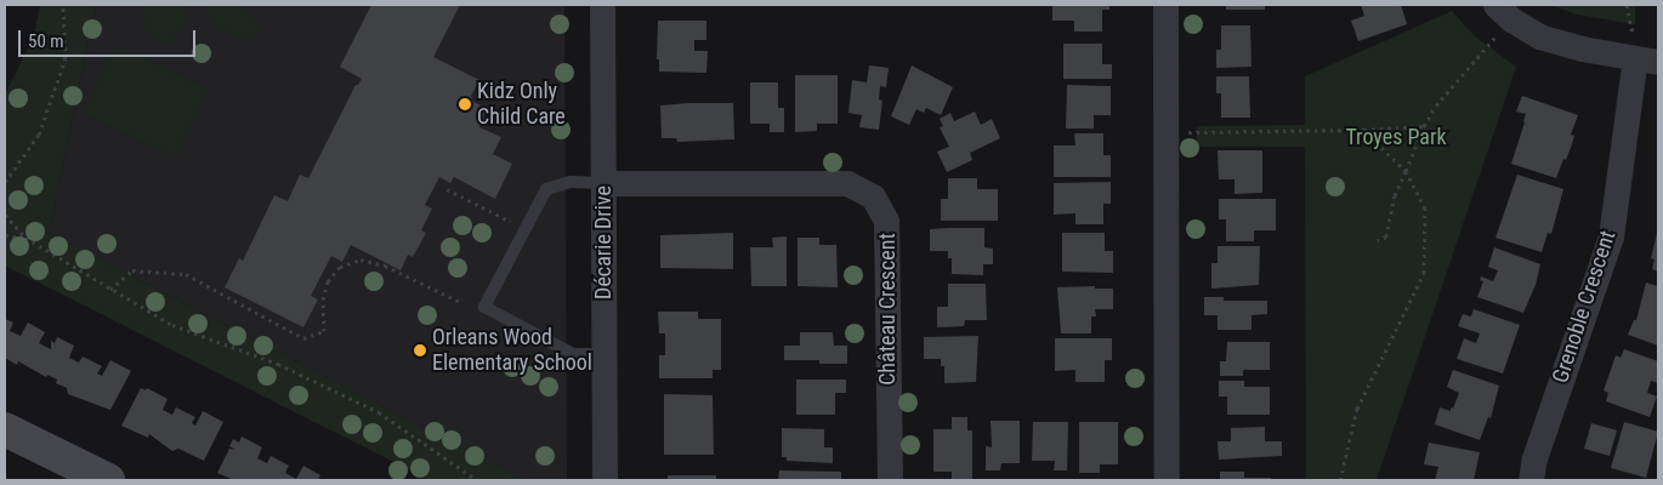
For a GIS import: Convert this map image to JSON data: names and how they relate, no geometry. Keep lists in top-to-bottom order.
{
  "streets": {
    "street": ["Décarie Drive", "Grenoble Crescent", "Château Crescent"]
  },
  "crossings": [
    ["Décarie Drive", "Château Crescent"]
  ],
  "parks": ["Troyes Park"],
  "places": ["Kidz Only Child Care", "Orleans Wood Elementary School"],
  "scale_bar": "50 m"
}
